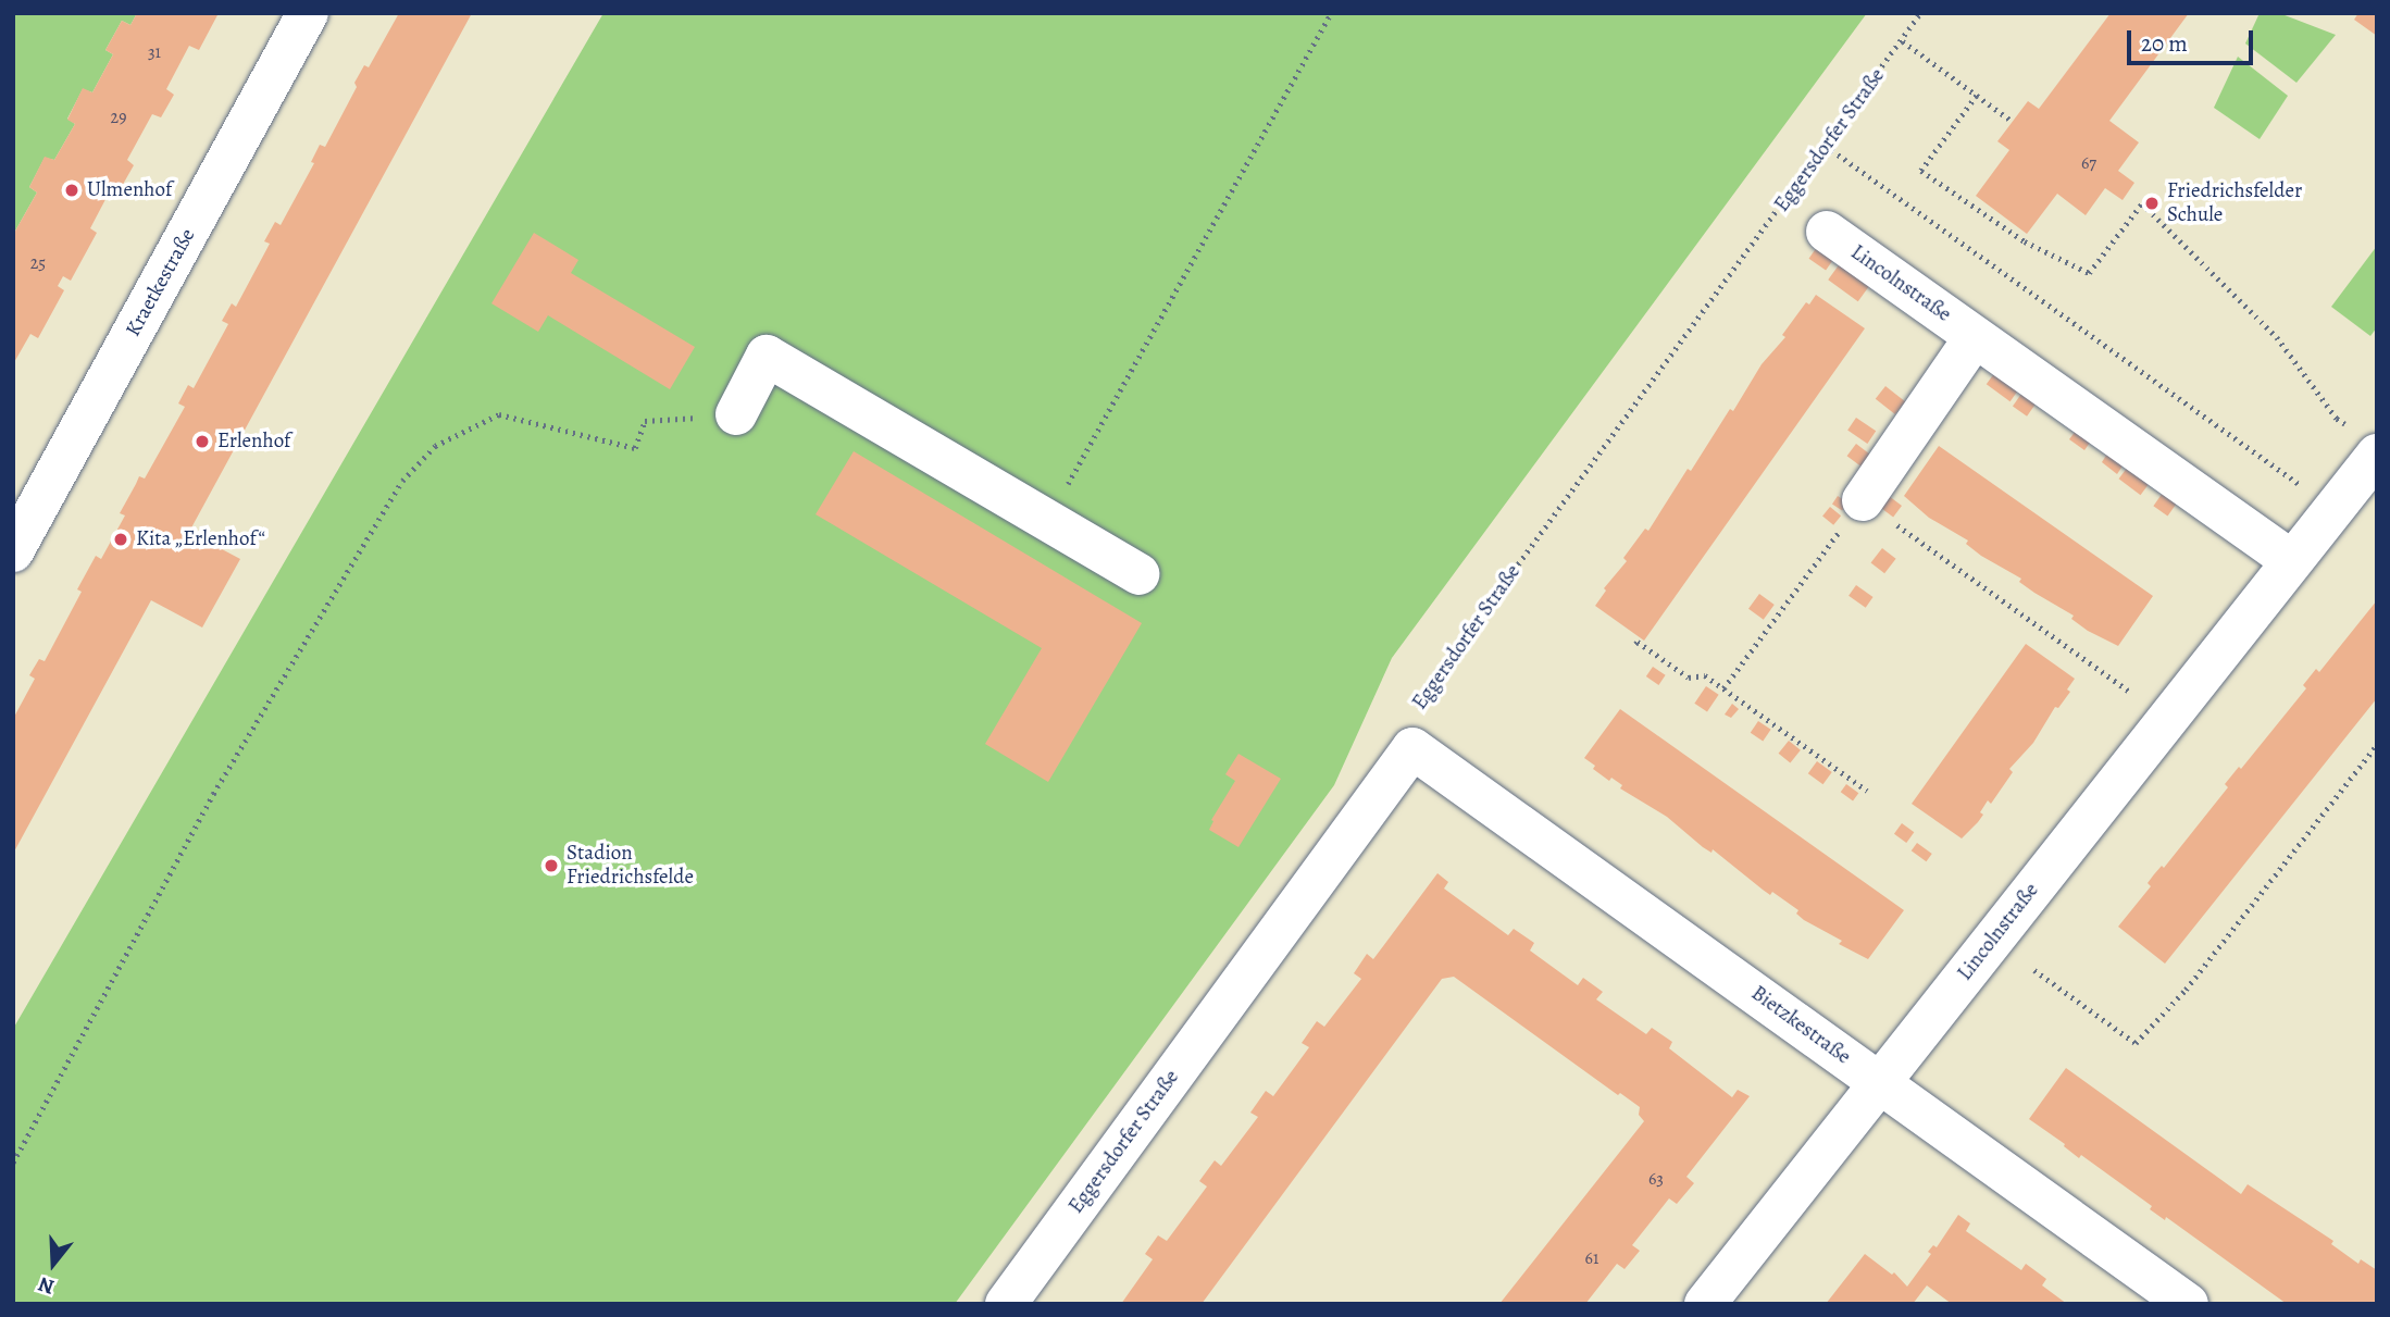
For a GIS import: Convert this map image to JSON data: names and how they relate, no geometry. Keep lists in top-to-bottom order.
{
  "streets": {
    "street": [
      "Eggersdorfer Straße",
      "Kraetkestraße",
      "Lincolnstraße",
      "Bietzkestraße"
    ]
  },
  "crossings": [
    ["Eggersdorfer Straße", "Bietzkestraße"],
    ["Lincolnstraße", "Bietzkestraße"]
  ],
  "places": [
    "Ulmenhof",
    "Friedrichsfelder Schule",
    "Erlenhof",
    "Kita „Erlenhof“",
    "Stadion Friedrichsfelde"
  ],
  "house_numbers": [
    "31",
    "29",
    "67",
    "25",
    "63",
    "61"
  ],
  "scale_bar": "20 m",
  "north": "bottom"
}
